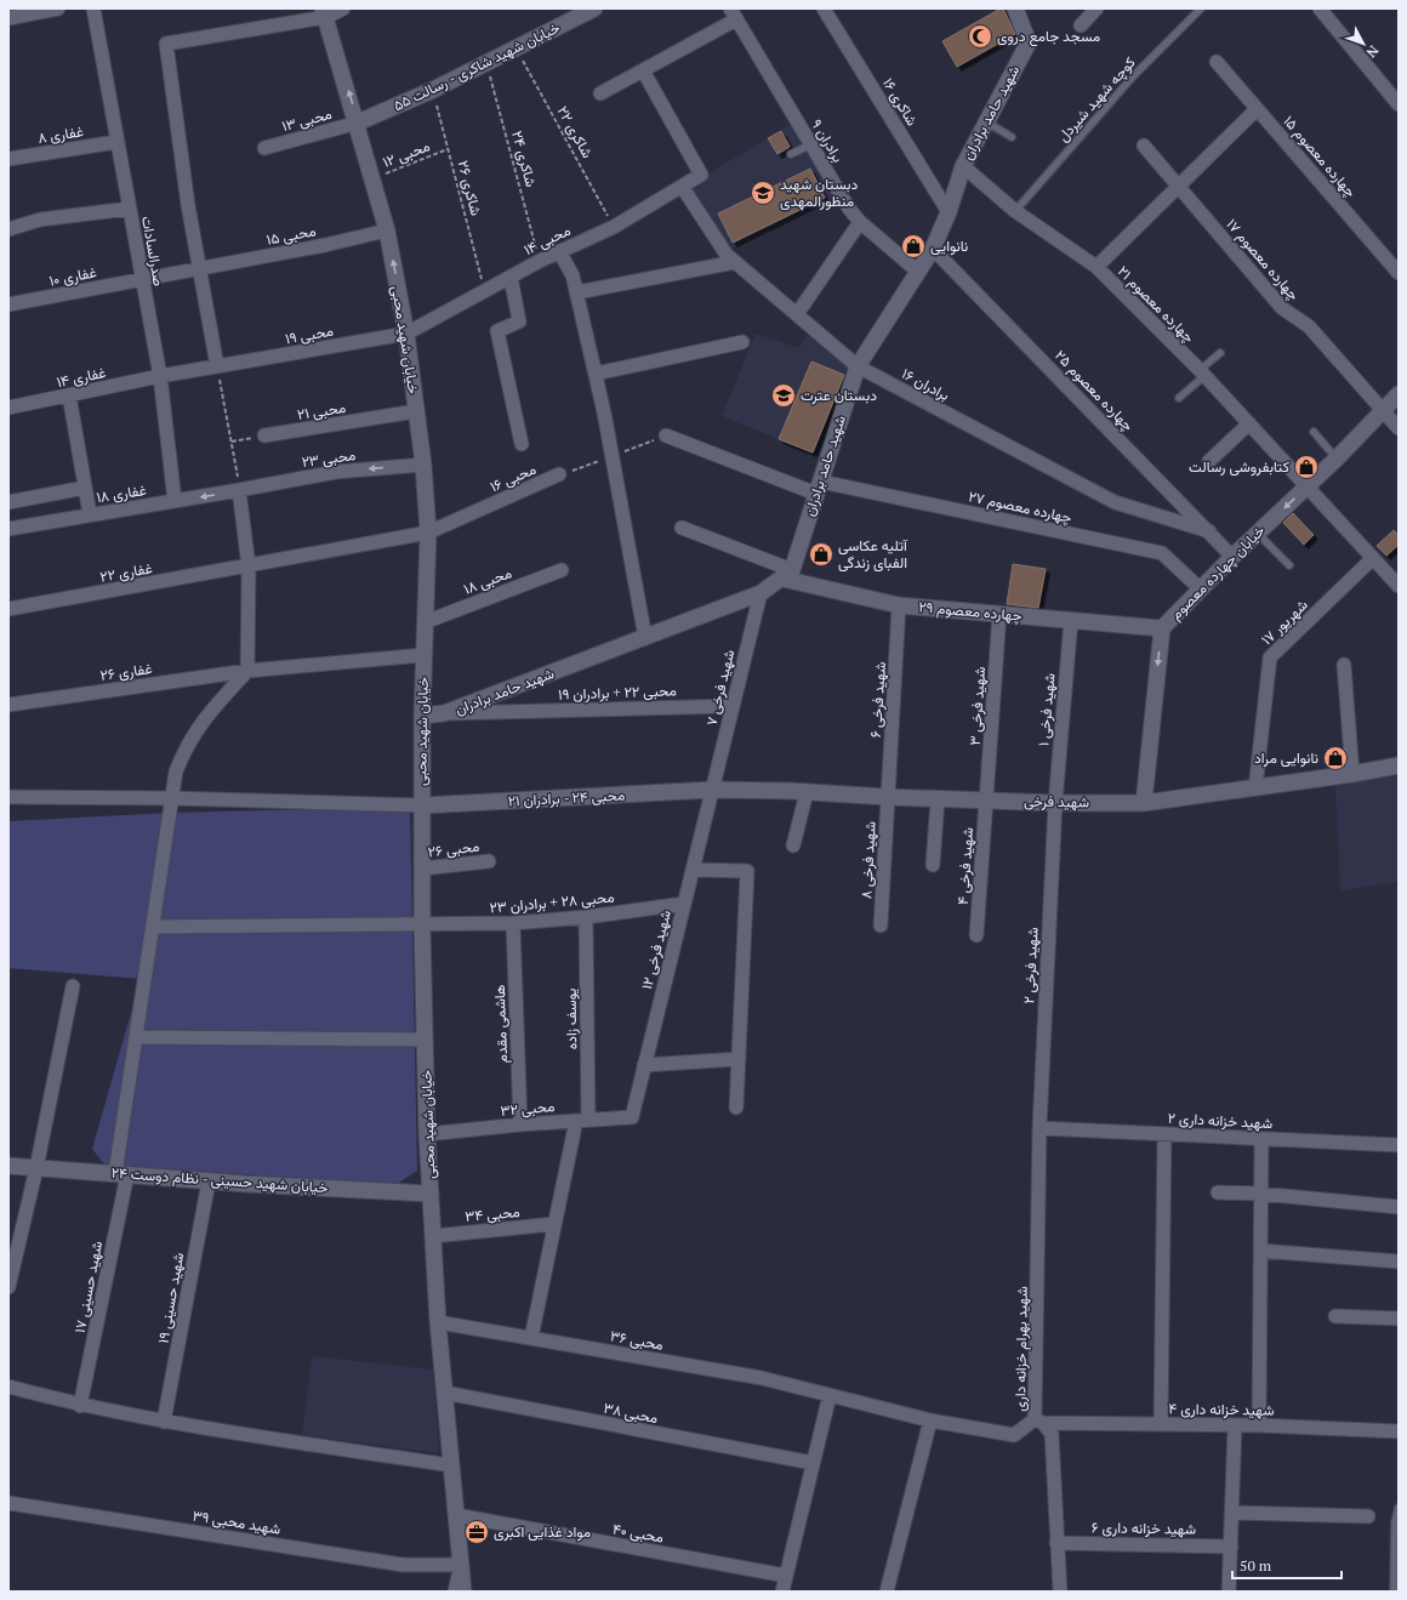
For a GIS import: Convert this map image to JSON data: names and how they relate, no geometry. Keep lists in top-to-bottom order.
{
  "streets": {
    "street": [
      "خیابان شهید شاکری - رسالت ۵۵",
      "شاکری ۱۶",
      "شهید حامد برادران",
      "محبی ۱۳",
      "غفاری ۸",
      "برادران ۹",
      "چهارده معصوم ۱۵",
      "محبی ۱۵",
      "محبی ۱۴",
      "صدرالسادات",
      "چهارده معصوم ۱۷",
      "غفاری ۱۰",
      "چهارده معصوم ۲۱",
      "محبی ۱۹",
      "خیابان شهید محبی",
      "غفاری ۱۴",
      "برادران ۱۶",
      "چهارده معصوم ۲۵",
      "محبی ۲۱",
      "محبی ۲۳",
      "محبی ۱۶",
      "غفاری ۱۸",
      "چهارده معصوم ۲۷",
      "غفاری ۲۲",
      "خیابان چهارده معصوم",
      "محبی ۱۸",
      "چهارده معصوم ۲۹",
      "۱۷ شهریور",
      "غفاری ۲۶",
      "شهید فرخی ۷",
      "محبی ۲۲ + برادران ۱۹",
      "شهید فرخی ۶",
      "شهید فرخی ۳",
      "شهید فرخی ۱",
      "محبی ۲۴ - برادران ۲۱",
      "شهید فرخی",
      "محبی ۲۶",
      "شهید فرخی ۸",
      "شهید فرخی ۴",
      "محبی ۲۸ + برادران ۲۳",
      "شهید فرخی ۱۲",
      "شهید فرخی ۲",
      "یوسف زاده",
      "هاشمی مقدم",
      "محبی ۳۲",
      "شهید خزانه داری ۲",
      "خیابان شهید حسینی - نظام دوست ۲۴",
      "محبی ۳۴",
      "شهید حسینی ۱۷",
      "شهید حسینی ۱۹",
      "محبی ۳۶",
      "شهید بهرام خزانه داری",
      "شهید خزانه داری ۴",
      "محبی ۳۸",
      "شهید محبی ۳۹",
      "شهید خزانه داری ۶",
      "محبی ۴۰"
    ],
    "lane": ["کوچه شهید شیردل"],
    "path": [
      "شاکری ۲۲",
      "محبی ۱۲",
      "شاکری ۲۴",
      "شاکری ۲۶"
    ]
  },
  "crossings": [
    ["خیابان شهید شاکری - رسالت ۵۵", "محبی ۱۳"],
    ["خیابان شهید شاکری - رسالت ۵۵", "شاکری ۲۲"],
    ["خیابان شهید شاکری - رسالت ۵۵", "شاکری ۲۴"],
    ["خیابان شهید شاکری - رسالت ۵۵", "شاکری ۲۶"],
    ["خیابان شهید شاکری - رسالت ۵۵", "خیابان شهید محبی"],
    ["کوچه شهید شیردل", "چهارده معصوم ۲۱"],
    ["شاکری ۱۶", "شهید حامد برادران"],
    ["شهید حامد برادران", "برادران ۹"],
    ["شهید حامد برادران", "چهارده معصوم ۲۱"],
    ["شهید حامد برادران", "خیابان شهید محبی"],
    ["شهید حامد برادران", "برادران ۱۶"],
    ["شهید حامد برادران", "چهارده معصوم ۲۵"],
    ["شهید حامد برادران", "چهارده معصوم ۲۷"],
    ["شهید حامد برادران", "چهارده معصوم ۲۹"],
    ["شهید حامد برادران", "شهید فرخی ۷"],
    ["شهید حامد برادران", "محبی ۲۲ + برادران ۱۹"],
    ["محبی ۱۳", "خیابان شهید محبی"],
    ["شاکری ۲۲", "محبی ۱۴"],
    ["غفاری ۸", "صدرالسادات"],
    ["محبی ۱۲", "شاکری ۲۶"],
    ["محبی ۱۲", "خیابان شهید محبی"],
    ["شاکری ۲۴", "محبی ۱۴"],
    ["شاکری ۲۶", "محبی ۱۴"],
    ["محبی ۱۵", "صدرالسادات"],
    ["محبی ۱۵", "غفاری ۱۰"],
    ["محبی ۱۵", "خیابان شهید محبی"],
    ["محبی ۱۴", "محبی ۱۹"],
    ["محبی ۱۴", "خیابان شهید محبی"],
    ["محبی ۱۴", "برادران ۱۶"],
    ["صدرالسادات", "غفاری ۱۰"],
    ["صدرالسادات", "محبی ۱۹"],
    ["صدرالسادات", "غفاری ۱۴"],
    ["صدرالسادات", "غفاری ۱۸"],
    ["چهارده معصوم ۱۷", "خیابان چهارده معصوم"],
    ["چهارده معصوم ۲۱", "خیابان چهارده معصوم"],
    ["چهارده معصوم ۲۱", "۱۷ شهریور"],
    ["محبی ۱۹", "خیابان شهید محبی"],
    ["محبی ۱۹", "غفاری ۱۴"],
    ["خیابان شهید محبی", "محبی ۲۱"],
    ["خیابان شهید محبی", "محبی ۲۳"],
    ["خیابان شهید محبی", "محبی ۱۶"],
    ["خیابان شهید محبی", "محبی ۱۸"],
    ["خیابان شهید محبی", "غفاری ۲۶"],
    ["خیابان شهید محبی", "محبی ۲۴ - برادران ۲۱"],
    ["خیابان شهید محبی", "محبی ۲۶"],
    ["خیابان شهید محبی", "محبی ۲۸ + برادران ۲۳"],
    ["خیابان شهید محبی", "محبی ۳۲"],
    ["خیابان شهید محبی", "خیابان شهید حسینی - نظام دوست ۲۴"],
    ["خیابان شهید محبی", "محبی ۳۴"],
    ["خیابان شهید محبی", "محبی ۳۶"],
    ["خیابان شهید محبی", "محبی ۳۸"],
    ["خیابان شهید محبی", "شهید محبی ۳۹"],
    ["خیابان شهید محبی", "محبی ۴۰"],
    ["برادران ۱۶", "چهارده معصوم ۲۵"],
    ["چهارده معصوم ۲۵", "خیابان چهارده معصوم"],
    ["محبی ۲۳", "غفاری ۱۸"],
    ["محبی ۱۶", "چهارده معصوم ۲۷"],
    ["محبی ۱۶", "غفاری ۲۲"],
    ["چهارده معصوم ۲۷", "خیابان چهارده معصوم"],
    ["خیابان چهارده معصوم", "چهارده معصوم ۲۹"],
    ["خیابان چهارده معصوم", "شهید فرخی"],
    ["چهارده معصوم ۲۹", "شهید فرخی ۶"],
    ["چهارده معصوم ۲۹", "شهید فرخی ۳"],
    ["چهارده معصوم ۲۹", "شهید فرخی ۱"],
    ["۱۷ شهریور", "شهید فرخی"],
    ["غفاری ۲۶", "شهید حسینی ۱۷"],
    ["شهید فرخی ۷", "محبی ۲۲ + برادران ۱۹"],
    ["شهید فرخی ۷", "محبی ۲۴ - برادران ۲۱"],
    ["شهید فرخی ۷", "شهید فرخی"],
    ["شهید فرخی ۷", "شهید فرخی ۱۲"],
    ["شهید فرخی ۶", "شهید فرخی"],
    ["شهید فرخی ۶", "شهید فرخی ۸"],
    ["شهید فرخی ۳", "شهید فرخی"],
    ["شهید فرخی ۳", "شهید فرخی ۴"],
    ["شهید فرخی ۱", "شهید فرخی"],
    ["شهید فرخی ۱", "شهید فرخی ۲"],
    ["محبی ۲۴ - برادران ۲۱", "شهید فرخی"],
    ["محبی ۲۴ - برادران ۲۱", "شهید فرخی ۱۲"],
    ["شهید فرخی", "شهید فرخی ۸"],
    ["شهید فرخی", "شهید فرخی ۴"],
    ["شهید فرخی", "شهید فرخی ۱۲"],
    ["شهید فرخی", "شهید فرخی ۲"],
    ["محبی ۲۸ + برادران ۲۳", "شهید فرخی ۱۲"],
    ["محبی ۲۸ + برادران ۲۳", "یوسف زاده"],
    ["محبی ۲۸ + برادران ۲۳", "هاشمی مقدم"],
    ["محبی ۲۸ + برادران ۲۳", "شهید حسینی ۱۷"],
    ["شهید فرخی ۱۲", "محبی ۳۲"],
    ["شهید فرخی ۲", "شهید خزانه داری ۲"],
    ["شهید فرخی ۲", "شهید بهرام خزانه داری"],
    ["یوسف زاده", "محبی ۳۲"],
    ["یوسف زاده", "محبی ۳۴"],
    ["یوسف زاده", "محبی ۳۶"],
    ["هاشمی مقدم", "محبی ۳۲"],
    ["شهید خزانه داری ۲", "شهید بهرام خزانه داری"],
    ["خیابان شهید حسینی - نظام دوست ۲۴", "شهید حسینی ۱۷"],
    ["خیابان شهید حسینی - نظام دوست ۲۴", "شهید حسینی ۱۹"],
    ["محبی ۳۶", "شهید بهرام خزانه داری"],
    ["محبی ۳۶", "شهید خزانه داری ۴"],
    ["شهید بهرام خزانه داری", "شهید خزانه داری ۴"],
    ["شهید بهرام خزانه داری", "شهید خزانه داری ۶"]
  ],
  "one_way": ["محبی ۲۳", "خیابان چهارده معصوم"],
  "places": {
    "mosque": ["مسجد جامع دروی"],
    "school or university": ["دبستان شهید منظورالمهدی", "دبستان عترت"],
    "shop": [
      "نانوایی",
      "کتابفروشی رسالت",
      "آتلیه عکاسی الفبای زندگی",
      "نانوایی مراد"
    ],
    "office": ["مواد غذایی اکبری"]
  },
  "scale_bar": "50 m",
  "north": "bottom right"
}
